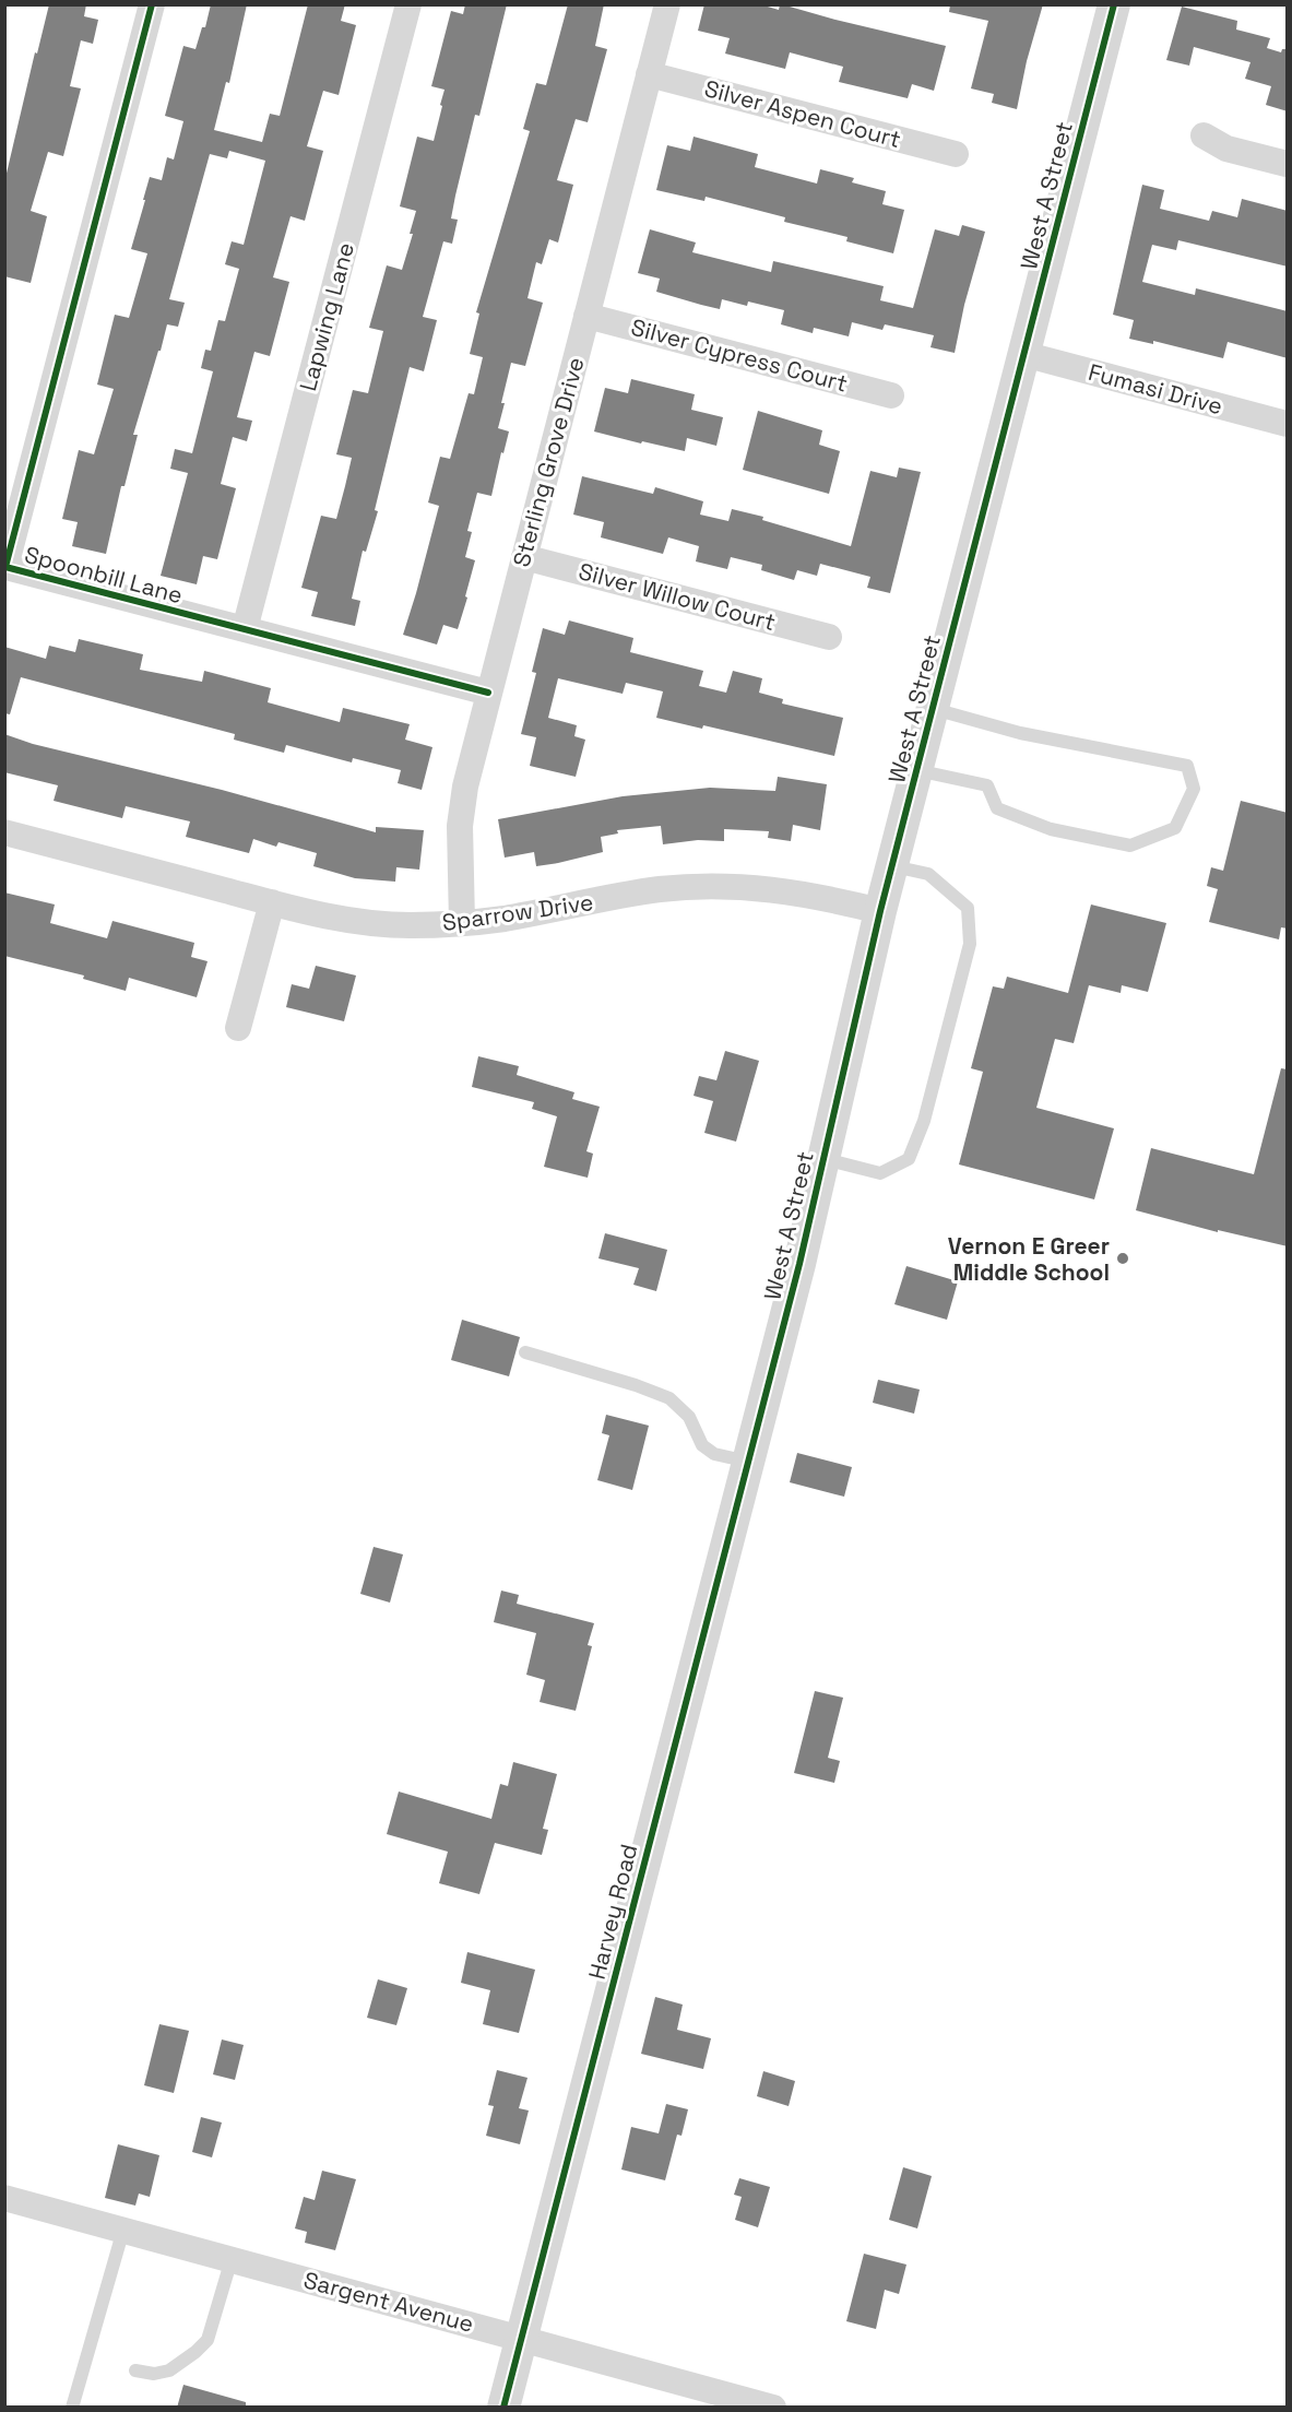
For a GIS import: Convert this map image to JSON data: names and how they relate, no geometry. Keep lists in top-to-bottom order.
{
  "streets": {
    "street": [
      "Silver Aspen Court",
      "West A Street",
      "Lapwing Lane",
      "Silver Cypress Court",
      "Fumasi Drive",
      "Sterling Grove Drive",
      "Spoonbill Lane",
      "Silver Willow Court",
      "Sparrow Drive",
      "Harvey Road",
      "Sargent Avenue"
    ]
  },
  "crossings": [
    ["Silver Aspen Court", "Sterling Grove Drive"],
    ["West A Street", "Fumasi Drive"],
    ["West A Street", "Sparrow Drive"],
    ["West A Street", "Harvey Road"],
    ["Lapwing Lane", "Spoonbill Lane"],
    ["Silver Cypress Court", "Sterling Grove Drive"],
    ["Sterling Grove Drive", "Spoonbill Lane"],
    ["Sterling Grove Drive", "Silver Willow Court"],
    ["Sterling Grove Drive", "Sparrow Drive"],
    ["Harvey Road", "Sargent Avenue"]
  ],
  "places": ["Vernon E Greer Middle School"]
}
